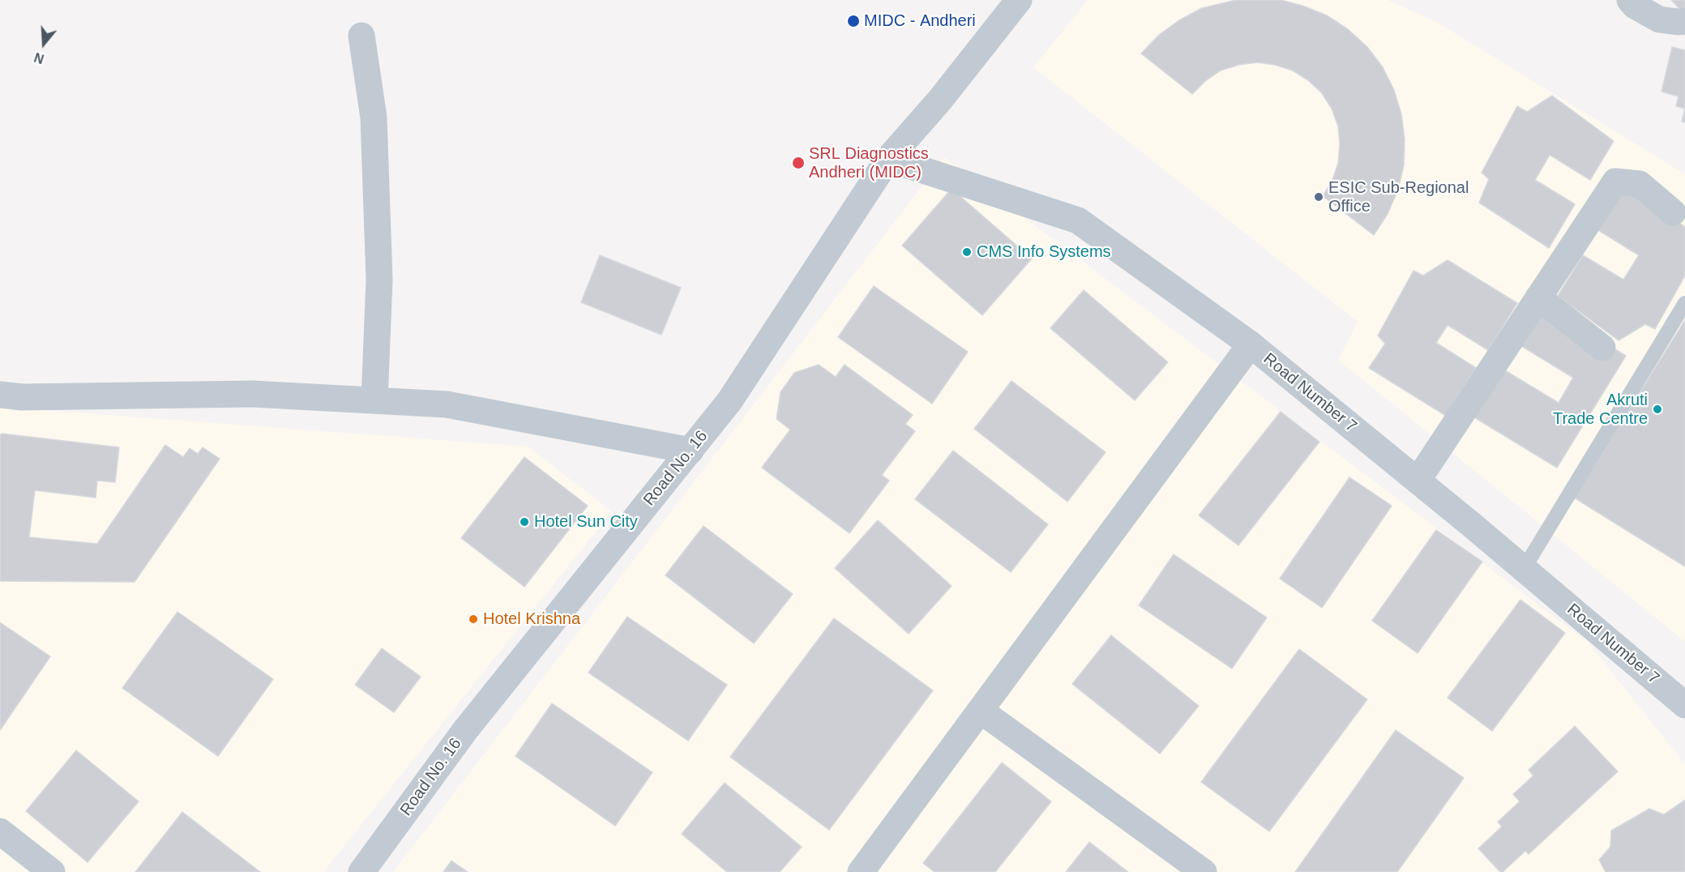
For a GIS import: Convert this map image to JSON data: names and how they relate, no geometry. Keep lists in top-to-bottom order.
{
  "streets": {
    "street": ["Road Number 7", "Road No. 16"]
  },
  "crossings": [
    ["Road Number 7", "Road No. 16"]
  ],
  "places": [
    "MIDC - Andheri",
    "SRL Diagnostics Andheri (MIDC)",
    "ESIC Sub-Regional Office",
    "CMS Info Systems",
    "Akruti Trade Centre",
    "Hotel Sun City",
    "Hotel Krishna"
  ],
  "north": "bottom"
}
